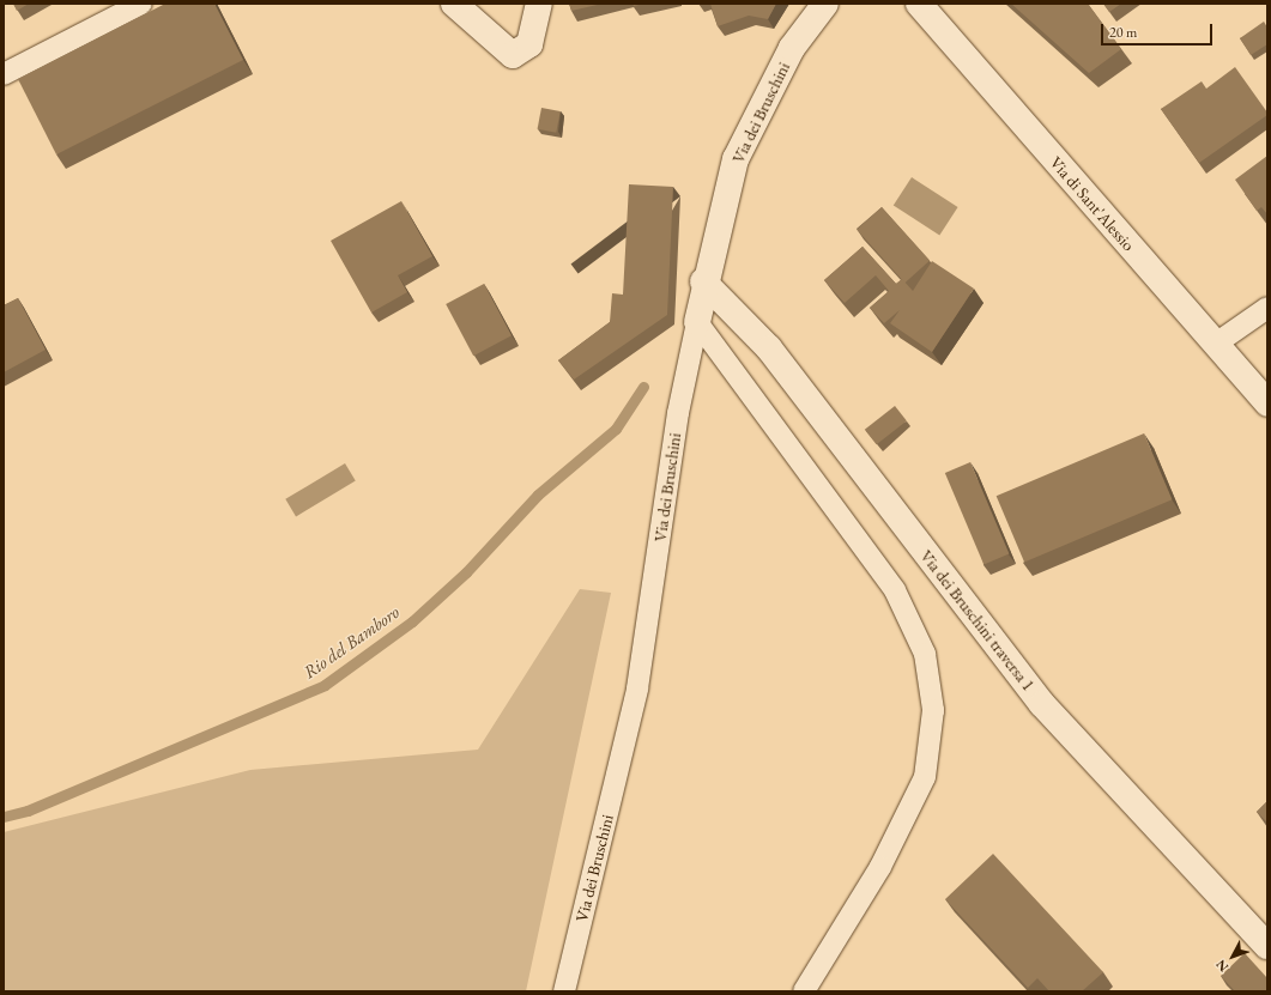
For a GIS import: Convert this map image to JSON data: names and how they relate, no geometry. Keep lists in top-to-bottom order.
{
  "streets": {
    "street": ["Via dei Bruschini", "Via di Sant'Alessio", "Via dei Bruschini traversa 1"]
  },
  "crossings": [
    ["Via dei Bruschini", "Via dei Bruschini traversa 1"]
  ],
  "water": ["Rio del Bamboro"],
  "scale_bar": "20 m",
  "north": "bottom left"
}
